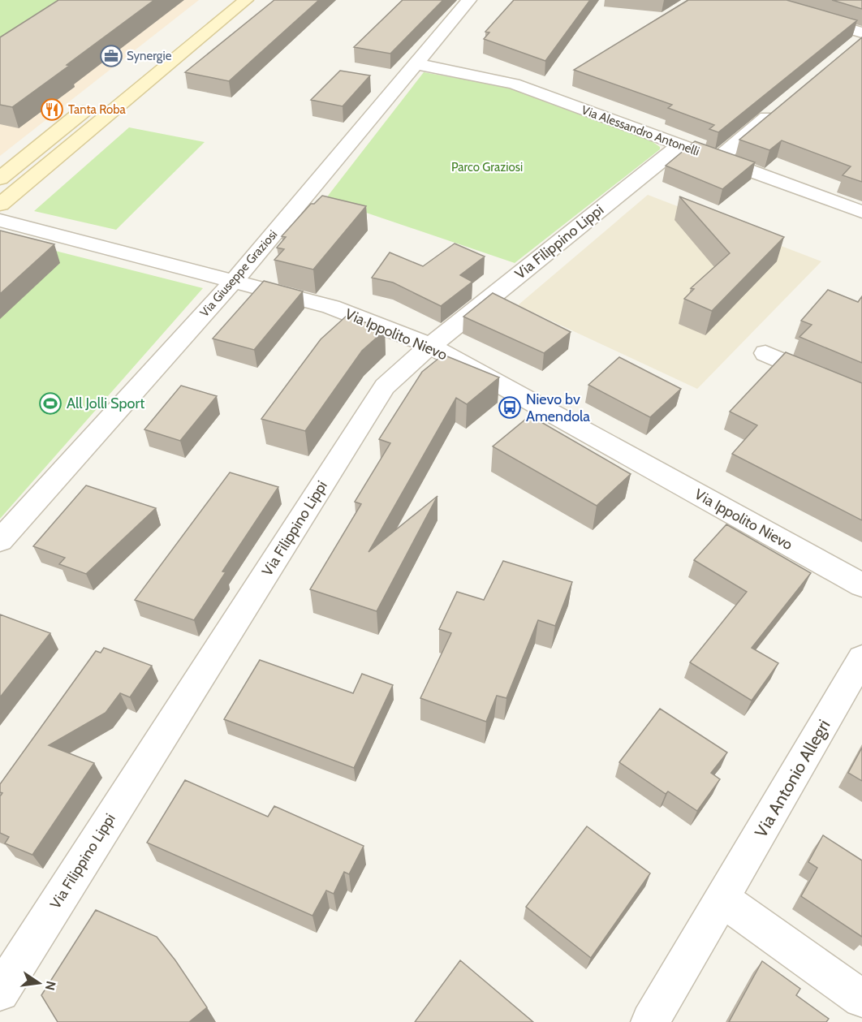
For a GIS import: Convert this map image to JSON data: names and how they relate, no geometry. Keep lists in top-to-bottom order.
{
  "streets": {
    "street": [
      "Via Alessandro Antonelli",
      "Via Filippino Lippi",
      "Via Giuseppe Graziosi",
      "Via Ippolito Nievo",
      "Via Antonio Allegri"
    ]
  },
  "crossings": [
    ["Via Alessandro Antonelli", "Via Filippino Lippi"],
    ["Via Alessandro Antonelli", "Via Giuseppe Graziosi"],
    ["Via Filippino Lippi", "Via Ippolito Nievo"],
    ["Via Giuseppe Graziosi", "Via Ippolito Nievo"]
  ],
  "parks": ["Parco Graziosi"],
  "places": {
    "office": ["Synergie"],
    "restaurant": ["Tanta Roba"],
    "sports": ["All Jolli Sport"],
    "bus stop": ["Nievo bv Amendola"]
  },
  "north": "right"
}
